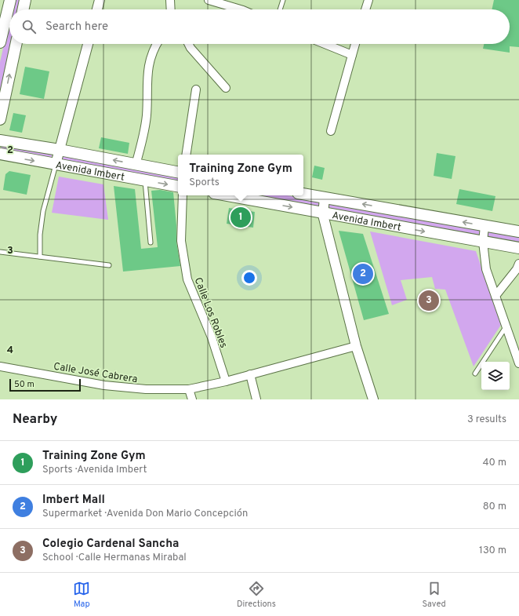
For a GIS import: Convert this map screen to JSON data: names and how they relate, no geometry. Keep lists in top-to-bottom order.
{
  "streets": {
    "main road": ["Avenida Imbert"],
    "street": ["Calle Los Robles", "Calle José Cabrera"]
  },
  "crossings": [
    ["Calle Los Robles", "Calle José Cabrera"]
  ],
  "scale_bar": "50 m",
  "page": {
    "search": "Search here",
    "popup": ["Training Zone Gym", "Sports"],
    "pins": ["1", "2", "3"],
    "scale": "50 m",
    "heading": ["Nearby", "3 results"],
    "list": [
      {
        "mark": "1",
        "name": "Training Zone Gym",
        "note": "Sports · Avenida Imbert",
        "value": "40 m"
      },
      {
        "mark": "2",
        "name": "Imbert Mall",
        "note": "Supermarket · Avenida Don Mario Concepción",
        "value": "80 m"
      },
      {
        "mark": "3",
        "name": "Colegio Cardenal Sancha",
        "note": "School · Calle Hermanas Mirabal",
        "value": "130 m"
      }
    ],
    "nav": ["Map", "Directions", "Saved"]
  },
  "grid": {
    "rows": ["2", "3", "4"]
  }
}
